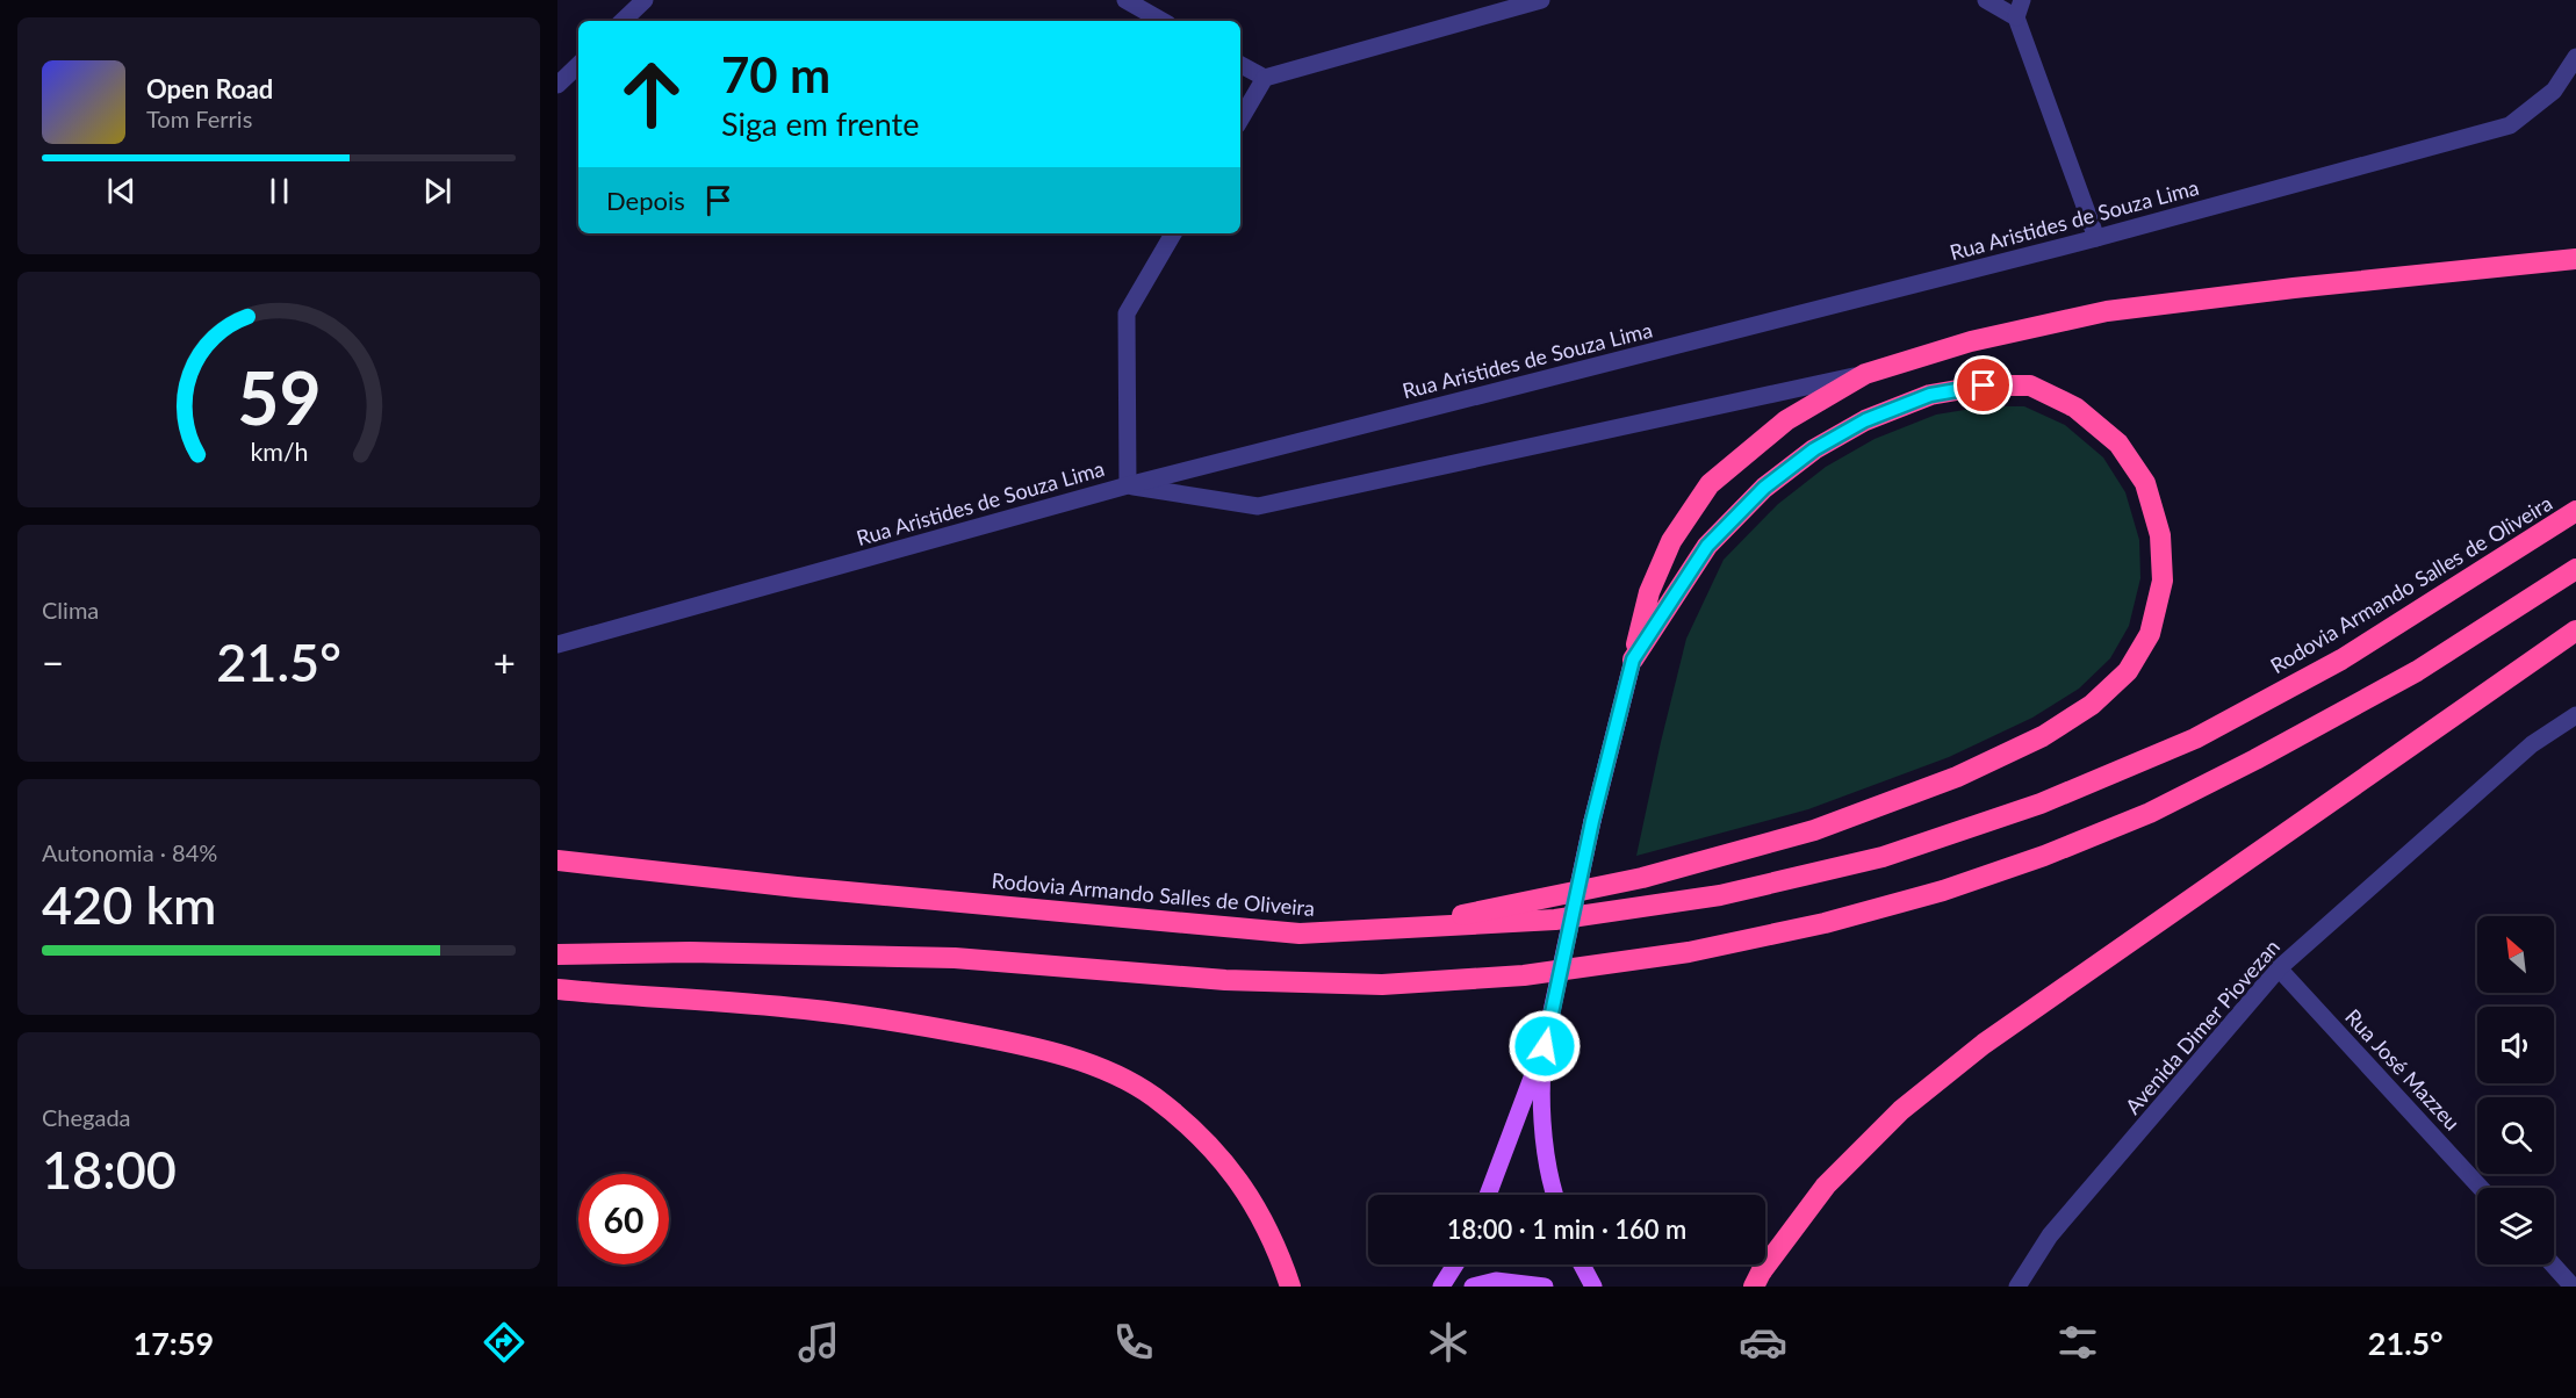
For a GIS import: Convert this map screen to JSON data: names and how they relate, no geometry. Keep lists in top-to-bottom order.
{
  "streets": {
    "highway": ["Rodovia Armando Salles de Oliveira"],
    "street": ["Rua Aristides de Souza Lima", "Avenida Dimer Piovezan", "Rua José Mazzeu"]
  },
  "crossings": [
    ["Avenida Dimer Piovezan", "Rua José Mazzeu"]
  ],
  "north": "top left",
  "page": {
    "turn": ["70 m", "Siga em frente"],
    "song": ["Open Road", "Tom Ferris"],
    "then": "Depois",
    "tile": [
      "Clima",
      ["Autonomia · 84%", "420 km"],
      ["Chegada", "18:00"]
    ],
    "heat": ["−", "21.5°", "+"],
    "limit": "60",
    "trip": "18:00 · 1 min · 160 m",
    "tabs": ["17:59", "21.5°"],
    "gauge": ["59", "km/h"]
  }
}
